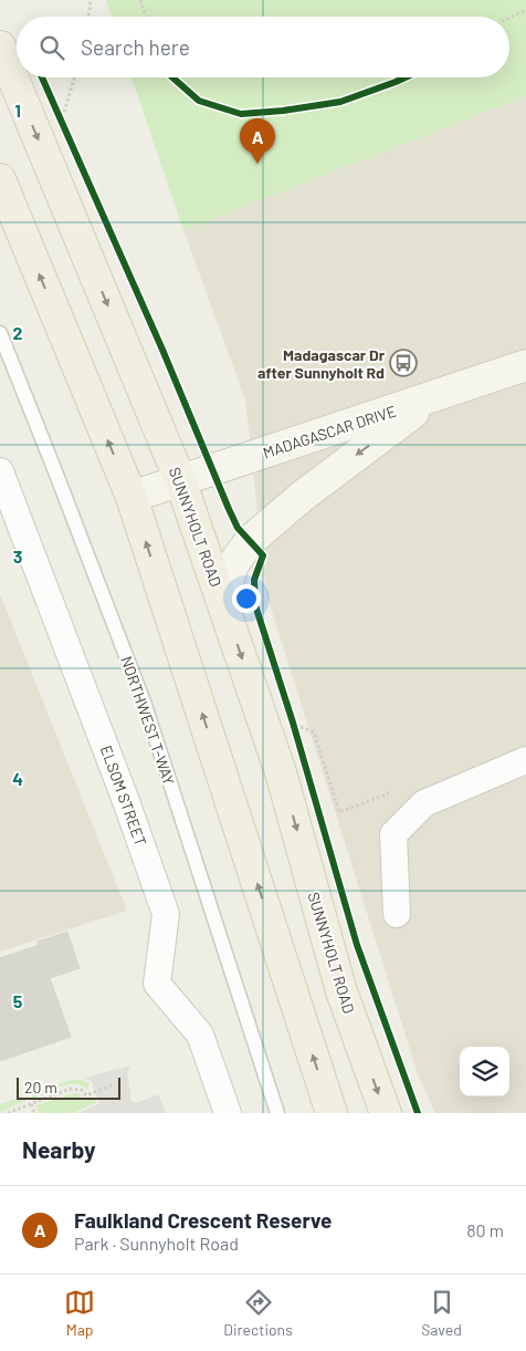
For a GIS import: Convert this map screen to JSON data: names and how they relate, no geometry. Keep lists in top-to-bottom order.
{
  "streets": {
    "main road": ["SUNNYHOLT ROAD"],
    "street": ["MADAGASCAR DRIVE", "ELSOM STREET"],
    "lane": ["NORTHWEST T-WAY"]
  },
  "crossings": [
    ["MADAGASCAR DRIVE", "SUNNYHOLT ROAD"]
  ],
  "places": {
    "bus stop": ["Madagascar Dr after Sunnyholt Rd"]
  },
  "scale_bar": "20 m",
  "page": {
    "search": "Search here",
    "pins": "A",
    "scale": "20 m",
    "heading": "Nearby",
    "list": [
      {
        "mark": "A",
        "name": "Faulkland Crescent Reserve",
        "note": "Park · Sunnyholt Road",
        "value": "80 m"
      }
    ],
    "nav": ["Map", "Directions", "Saved"]
  },
  "grid": {
    "rows": [
      "1",
      "2",
      "3",
      "4",
      "5"
    ]
  }
}
